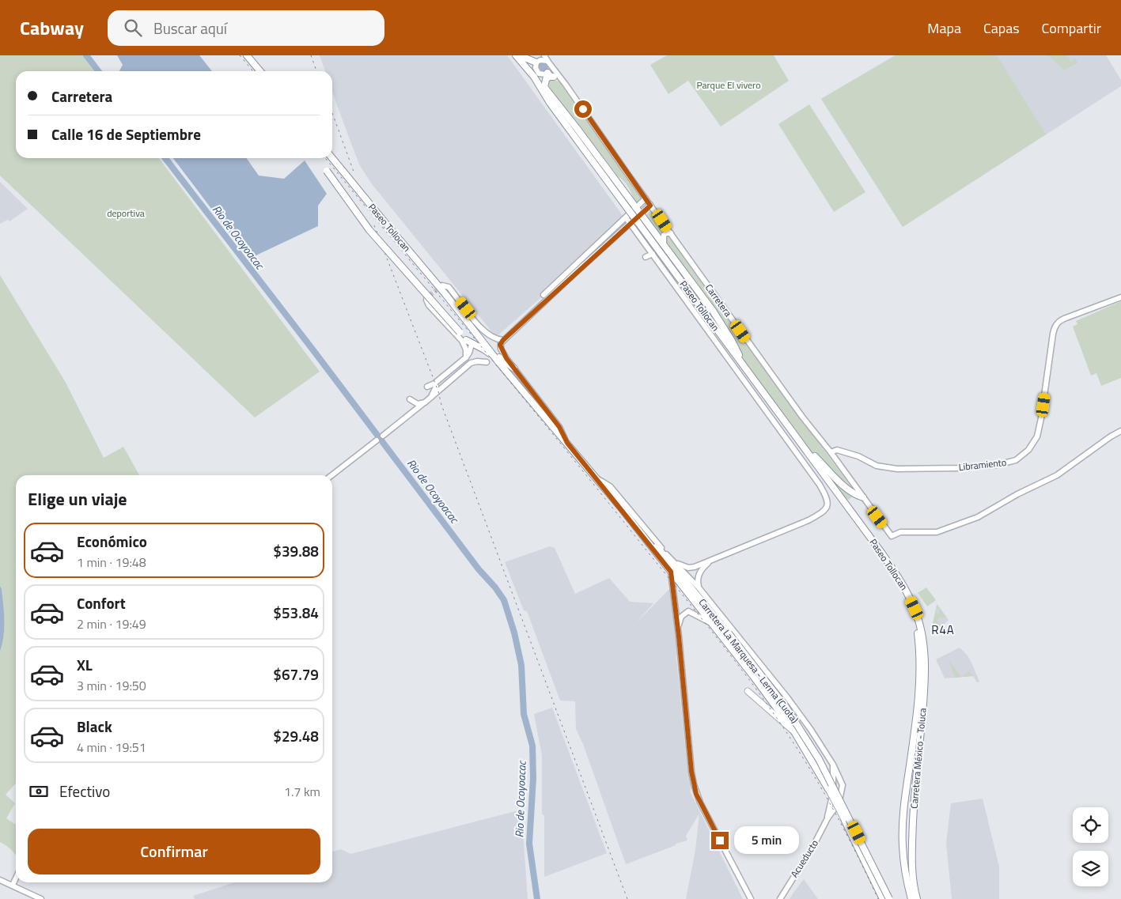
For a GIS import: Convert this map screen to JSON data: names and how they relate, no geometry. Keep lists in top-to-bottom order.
{
  "streets": {
    "highway": ["Paseo Tollocan", "Carretera La Marquesa - Lerma (Cuota)", "Carretera México - Toluca"],
    "main road": ["Carretera", "Libramiento", "Acueducto"]
  },
  "crossings": [
    ["Paseo Tollocan", "Carretera La Marquesa - Lerma (Cuota)"],
    ["Paseo Tollocan", "Carretera México - Toluca"],
    ["Carretera", "Libramiento"]
  ],
  "districts": ["R4A"],
  "water": ["Rio de Ocoyoacac"],
  "parks": ["Parque El vivero", "deportiva"],
  "page": {
    "header": "Cabway",
    "search": "Buscar aquí",
    "nav": ["Mapa", "Capas", "Compartir"],
    "banner": ["Carretera", "Calle 16 de Septiembre"],
    "heading": "Elige un viaje",
    "list": [
      {
        "name": "Económico",
        "note": "1 min · 19:48",
        "value": "$39.88"
      },
      {
        "name": "Confort",
        "note": "2 min · 19:49",
        "value": "$53.84"
      },
      {
        "name": "XL",
        "note": "3 min · 19:50",
        "value": "$67.79"
      },
      {
        "name": "Black",
        "note": "4 min · 19:51",
        "value": "$29.48"
      }
    ],
    "pay": ["Efectivo", "1.7 km"],
    "buttons": "Confirmar",
    "bubble": "5 min"
  }
}
